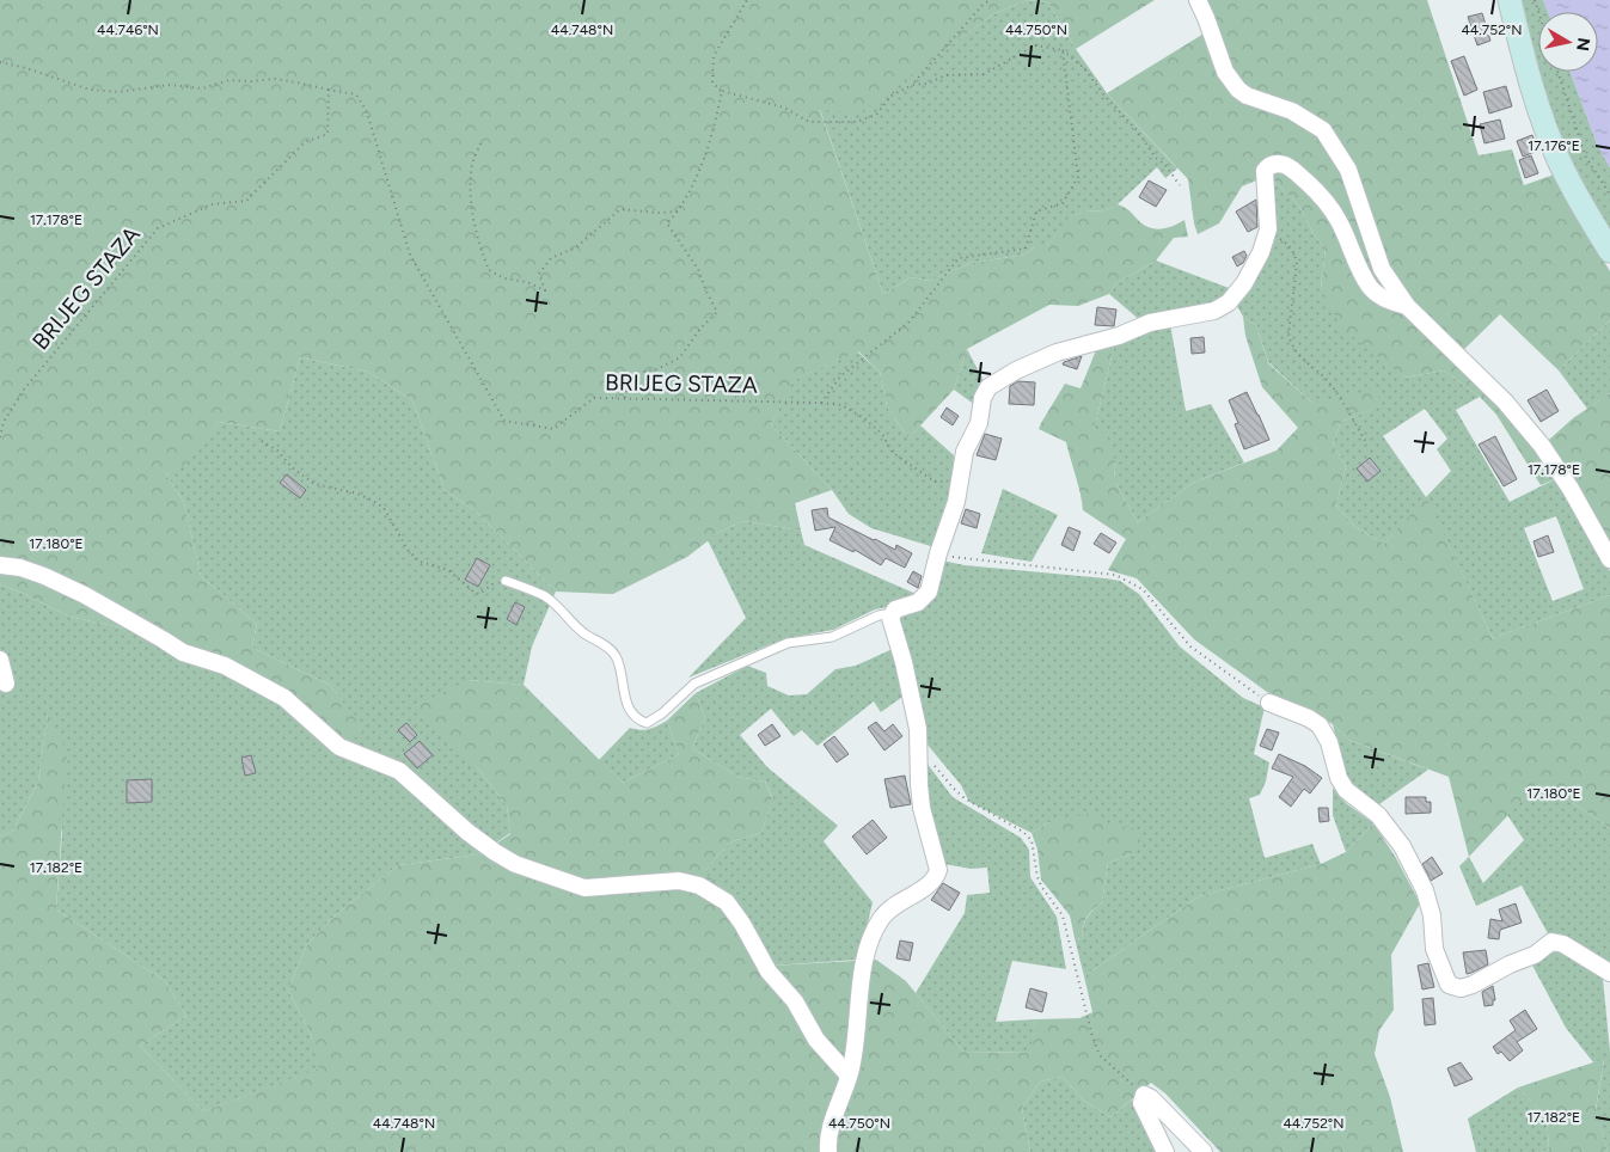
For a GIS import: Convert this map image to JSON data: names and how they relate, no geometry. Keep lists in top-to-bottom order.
{
  "streets": {
    "path": ["BRIJEG STAZA"]
  },
  "north": "right",
  "coordinates": [
    "44.748°N",
    "44.750°N",
    "44.752°N",
    "44.746°N",
    "17.176°E",
    "17.178°E",
    "17.180°E",
    "17.182°E"
  ]
}
